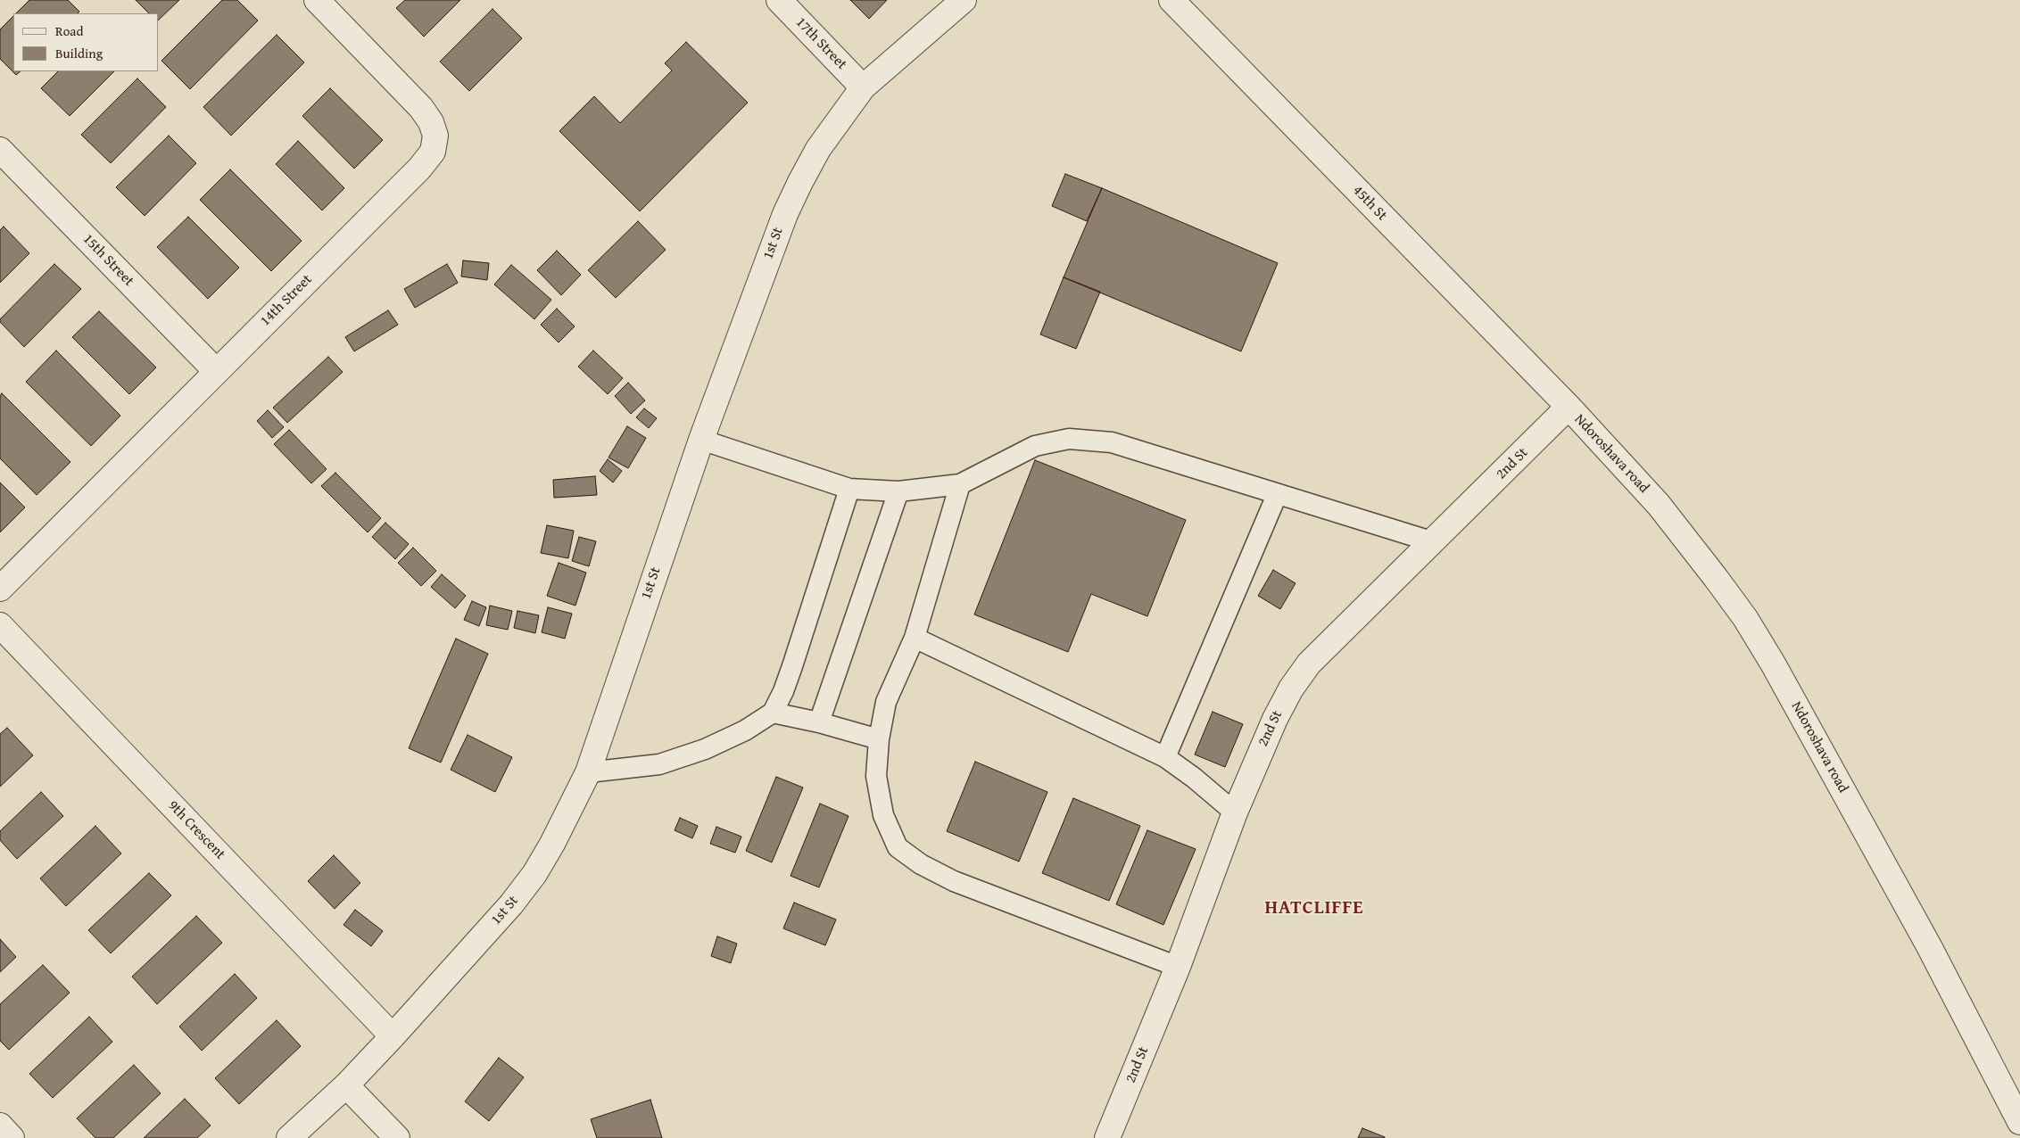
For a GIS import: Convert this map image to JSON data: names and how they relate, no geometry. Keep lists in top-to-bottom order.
{
  "streets": {
    "street": [
      "17th Street",
      "45th St",
      "1st St",
      "15th Street",
      "14th Street",
      "Ndoroshava road",
      "2nd St",
      "9th Crescent"
    ]
  },
  "crossings": [
    ["17th Street", "1st St"],
    ["45th St", "Ndoroshava road"],
    ["45th St", "2nd St"],
    ["1st St", "9th Crescent"],
    ["15th Street", "14th Street"],
    ["Ndoroshava road", "2nd St"]
  ],
  "districts": ["HATCLIFFE"],
  "legend": ["Road", "Building"]
}
